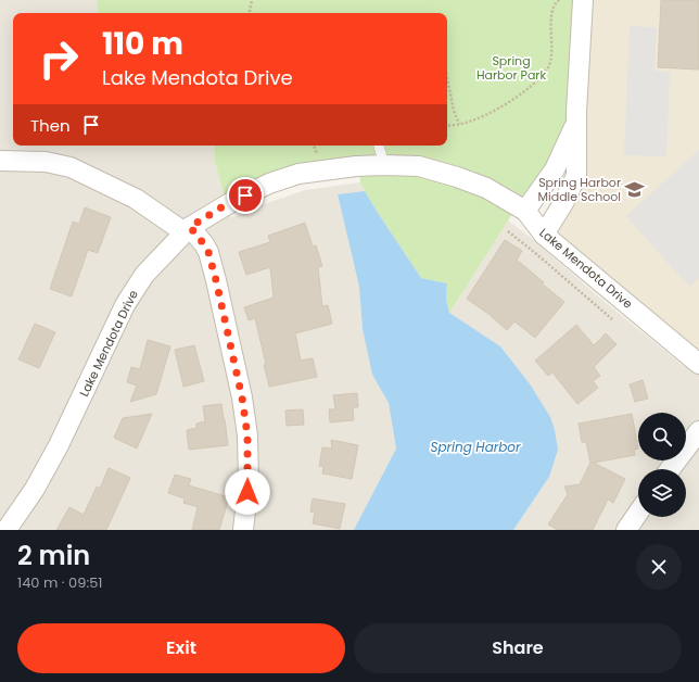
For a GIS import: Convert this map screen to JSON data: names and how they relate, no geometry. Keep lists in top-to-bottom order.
{
  "streets": {
    "street": ["Lake Mendota Drive"]
  },
  "water": ["Spring Harbor"],
  "parks": ["Spring Harbor Park"],
  "places": {
    "school or university": ["Spring Harbor Middle School"]
  },
  "page": {
    "turn": ["110 m", "Lake Mendota Drive"],
    "then": "Then",
    "heading": ["2 min", "140 m · 09:51"],
    "buttons": ["Exit", "Share"]
  }
}
